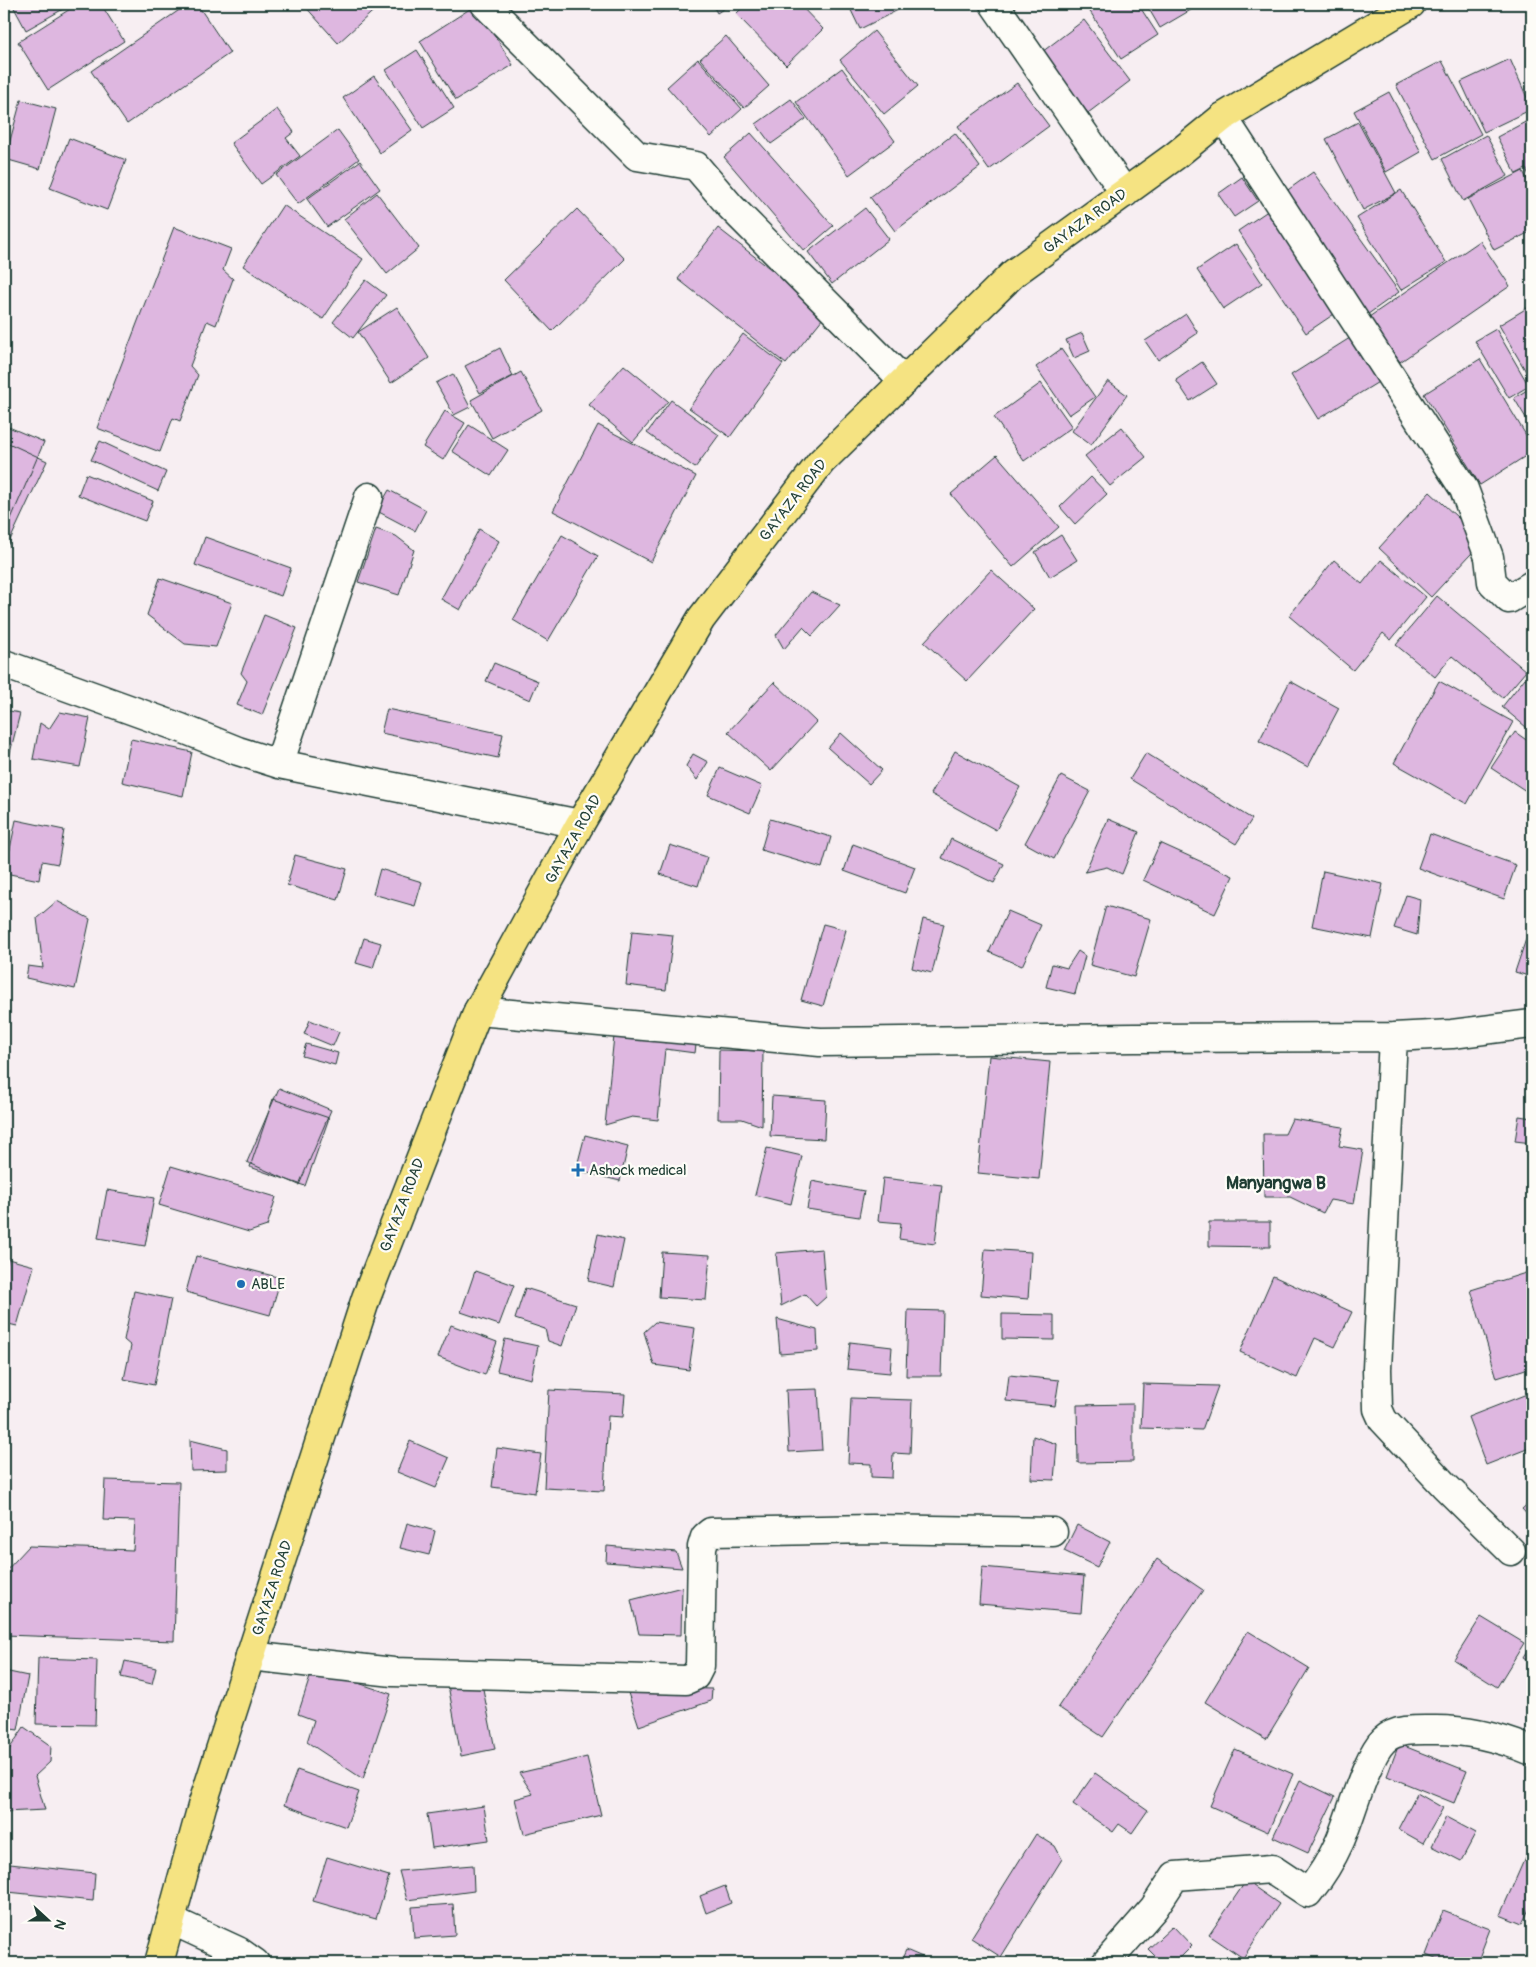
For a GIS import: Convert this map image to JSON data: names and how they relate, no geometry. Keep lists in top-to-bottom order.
{
  "streets": {
    "main road": ["GAYAZA ROAD"]
  },
  "districts": ["Manyangwa B"],
  "places": {
    "health": ["Ashock medical"],
    "other": ["ABLE"]
  },
  "north": "right"
}
